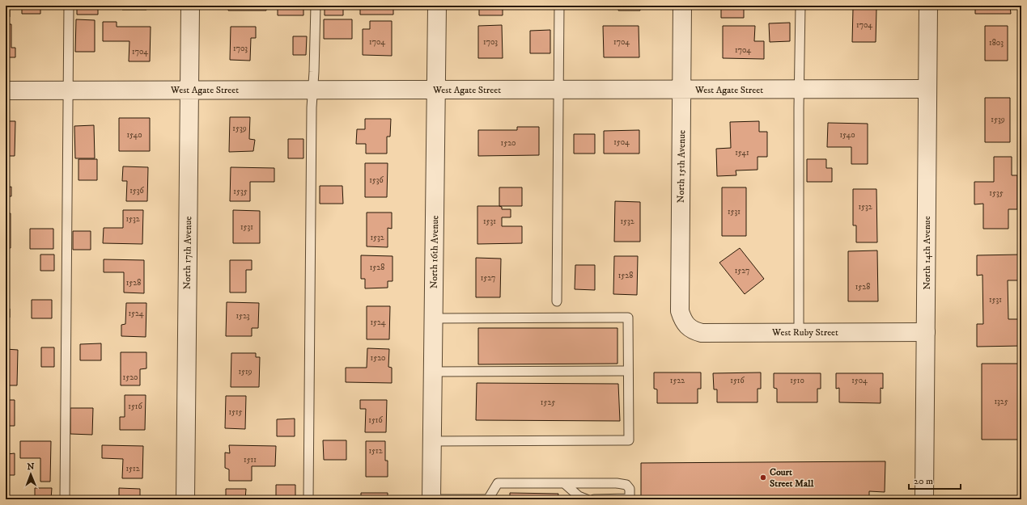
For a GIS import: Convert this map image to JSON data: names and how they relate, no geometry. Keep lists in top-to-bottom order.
{
  "streets": {
    "street": [
      "West Agate Street",
      "North 15th Avenue",
      "North 16th Avenue",
      "North 17th Avenue",
      "North 14th Avenue",
      "West Ruby Street"
    ]
  },
  "crossings": [
    ["West Agate Street", "North 15th Avenue"],
    ["West Agate Street", "North 16th Avenue"],
    ["West Agate Street", "North 17th Avenue"],
    ["West Agate Street", "North 14th Avenue"],
    ["North 15th Avenue", "West Ruby Street"],
    ["North 14th Avenue", "West Ruby Street"]
  ],
  "places": ["Court Street Mall"],
  "house_numbers": [
    "1704",
    "1704",
    "1703",
    "1704",
    "1803",
    "1703",
    "1704",
    "1704",
    "1539",
    "1539",
    "1540",
    "1540",
    "1504",
    "1520",
    "1541",
    "1536",
    "1536",
    "1535",
    "1535",
    "1532",
    "1531",
    "1532",
    "1531",
    "1532",
    "1531",
    "1532",
    "1528",
    "1527",
    "1528",
    "1527",
    "1528",
    "1528",
    "1531",
    "1524",
    "1523",
    "1524",
    "1520",
    "1519",
    "1520",
    "1522",
    "1516",
    "1510",
    "1504",
    "1325",
    "1525",
    "1516",
    "1515",
    "1516",
    "1512",
    "1511",
    "1512"
  ],
  "scale_bar": "20 m",
  "north": "top"
}
